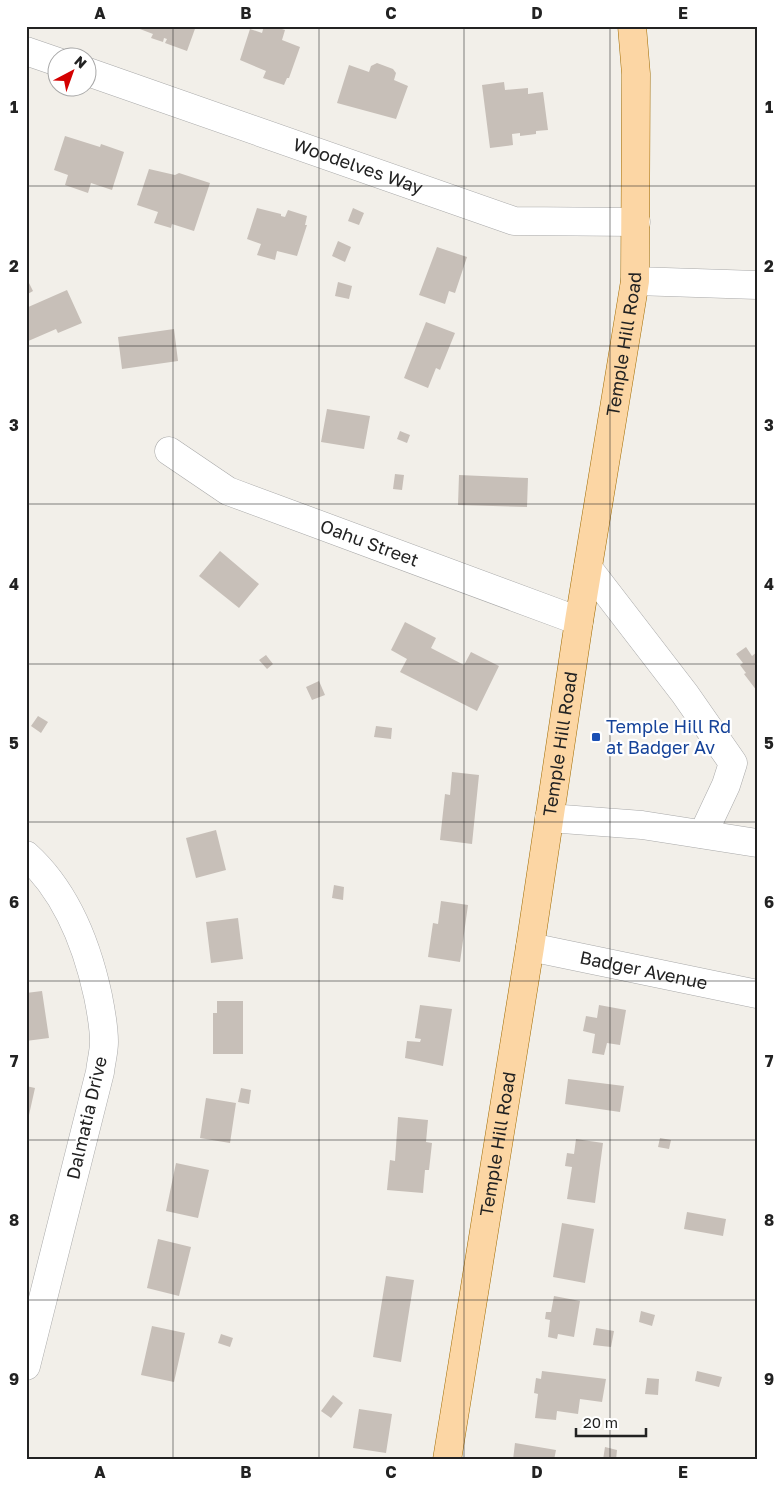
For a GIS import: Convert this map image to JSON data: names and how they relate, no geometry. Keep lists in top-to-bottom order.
{
  "streets": {
    "main road": ["Temple Hill Road"],
    "street": [
      "Woodelves Way",
      "Oahu Street",
      "Badger Avenue",
      "Dalmatia Drive"
    ]
  },
  "crossings": [
    ["Woodelves Way", "Temple Hill Road"],
    ["Temple Hill Road", "Oahu Street"],
    ["Temple Hill Road", "Badger Avenue"]
  ],
  "places": {
    "transit": ["Temple Hill Rd at Badger Av"]
  },
  "scale_bar": "20 m",
  "north": "top right",
  "grid": {
    "columns": [
      "A",
      "B",
      "C",
      "D",
      "E"
    ],
    "rows": [
      "1",
      "2",
      "3",
      "4",
      "5",
      "6",
      "7",
      "8",
      "9"
    ]
  }
}
